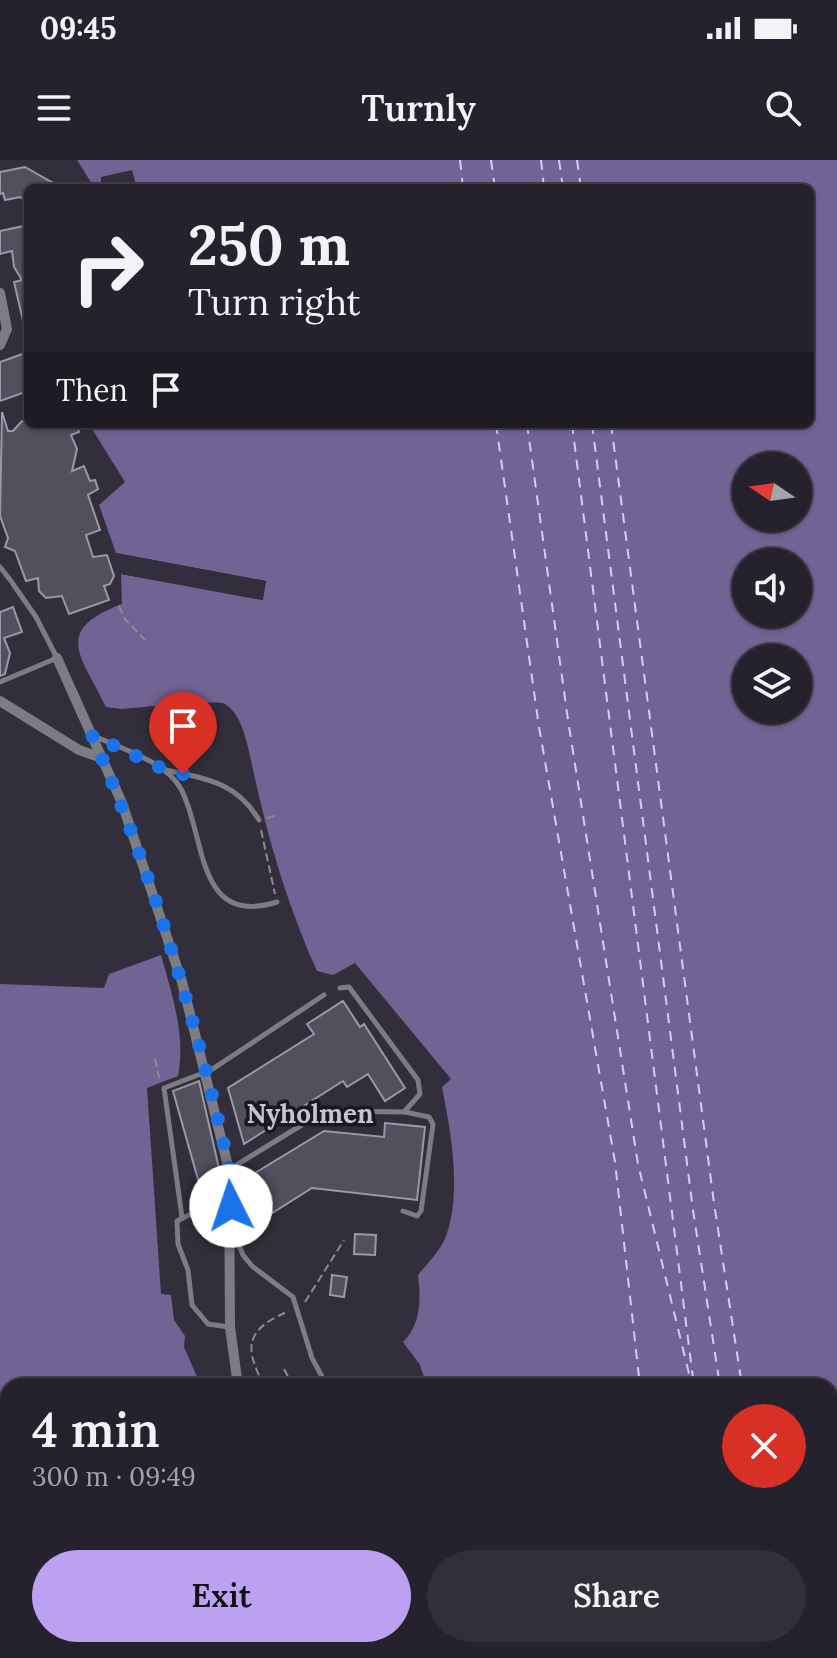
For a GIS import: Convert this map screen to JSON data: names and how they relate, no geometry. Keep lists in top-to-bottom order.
{
  "districts": ["Nyholmen"],
  "north": "left",
  "page": {
    "status": "09:45",
    "header": "Turnly",
    "turn": ["250 m", "Turn right"],
    "then": "Then",
    "heading": ["4 min", "300 m · 09:49"],
    "buttons": ["Exit", "Share"]
  }
}
